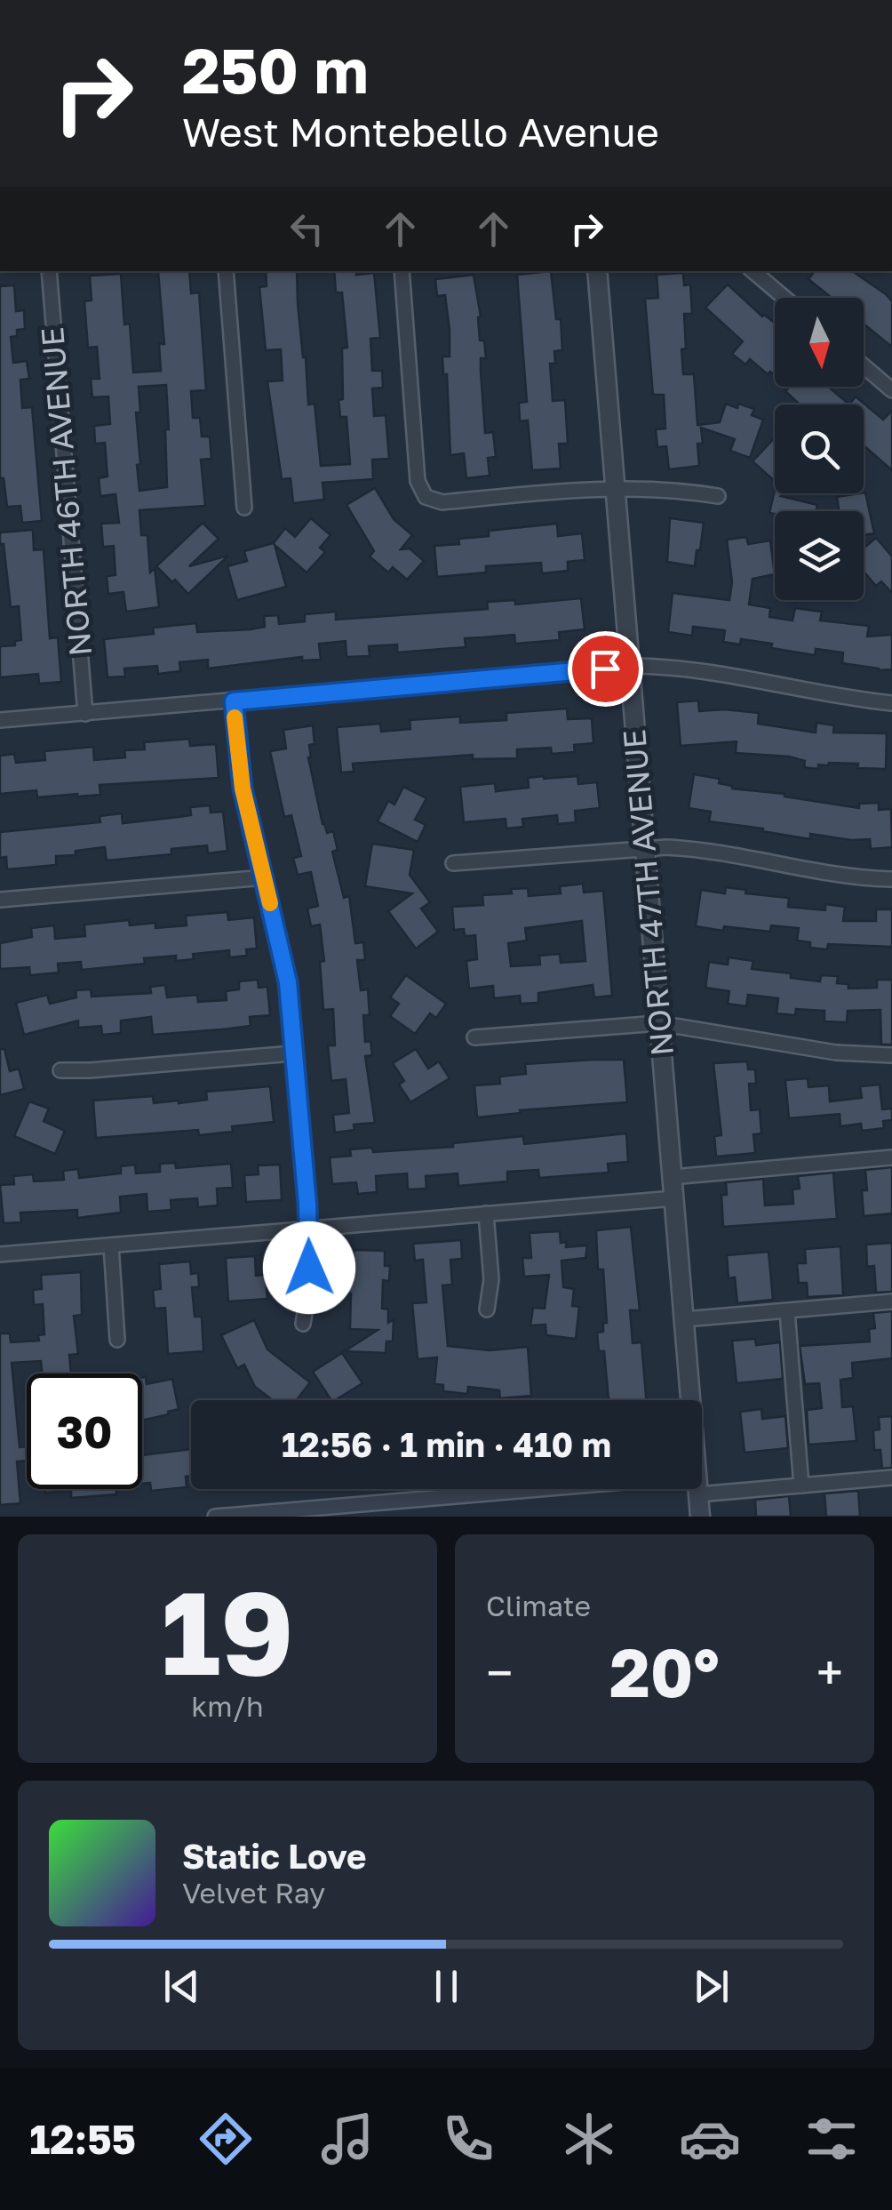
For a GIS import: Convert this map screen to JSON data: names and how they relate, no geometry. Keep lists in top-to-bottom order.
{
  "streets": {
    "street": ["NORTH 46TH AVENUE", "NORTH 47TH AVENUE"]
  },
  "north": "bottom",
  "page": {
    "turn": ["250 m", "West Montebello Avenue"],
    "limit": "30",
    "trip": "12:56 · 1 min · 410 m",
    "tile": [
      ["19", "km/h"],
      "Climate"
    ],
    "heat": ["−", "20°", "+"],
    "song": ["Static Love", "Velvet Ray"],
    "tabs": "12:55"
  }
}
